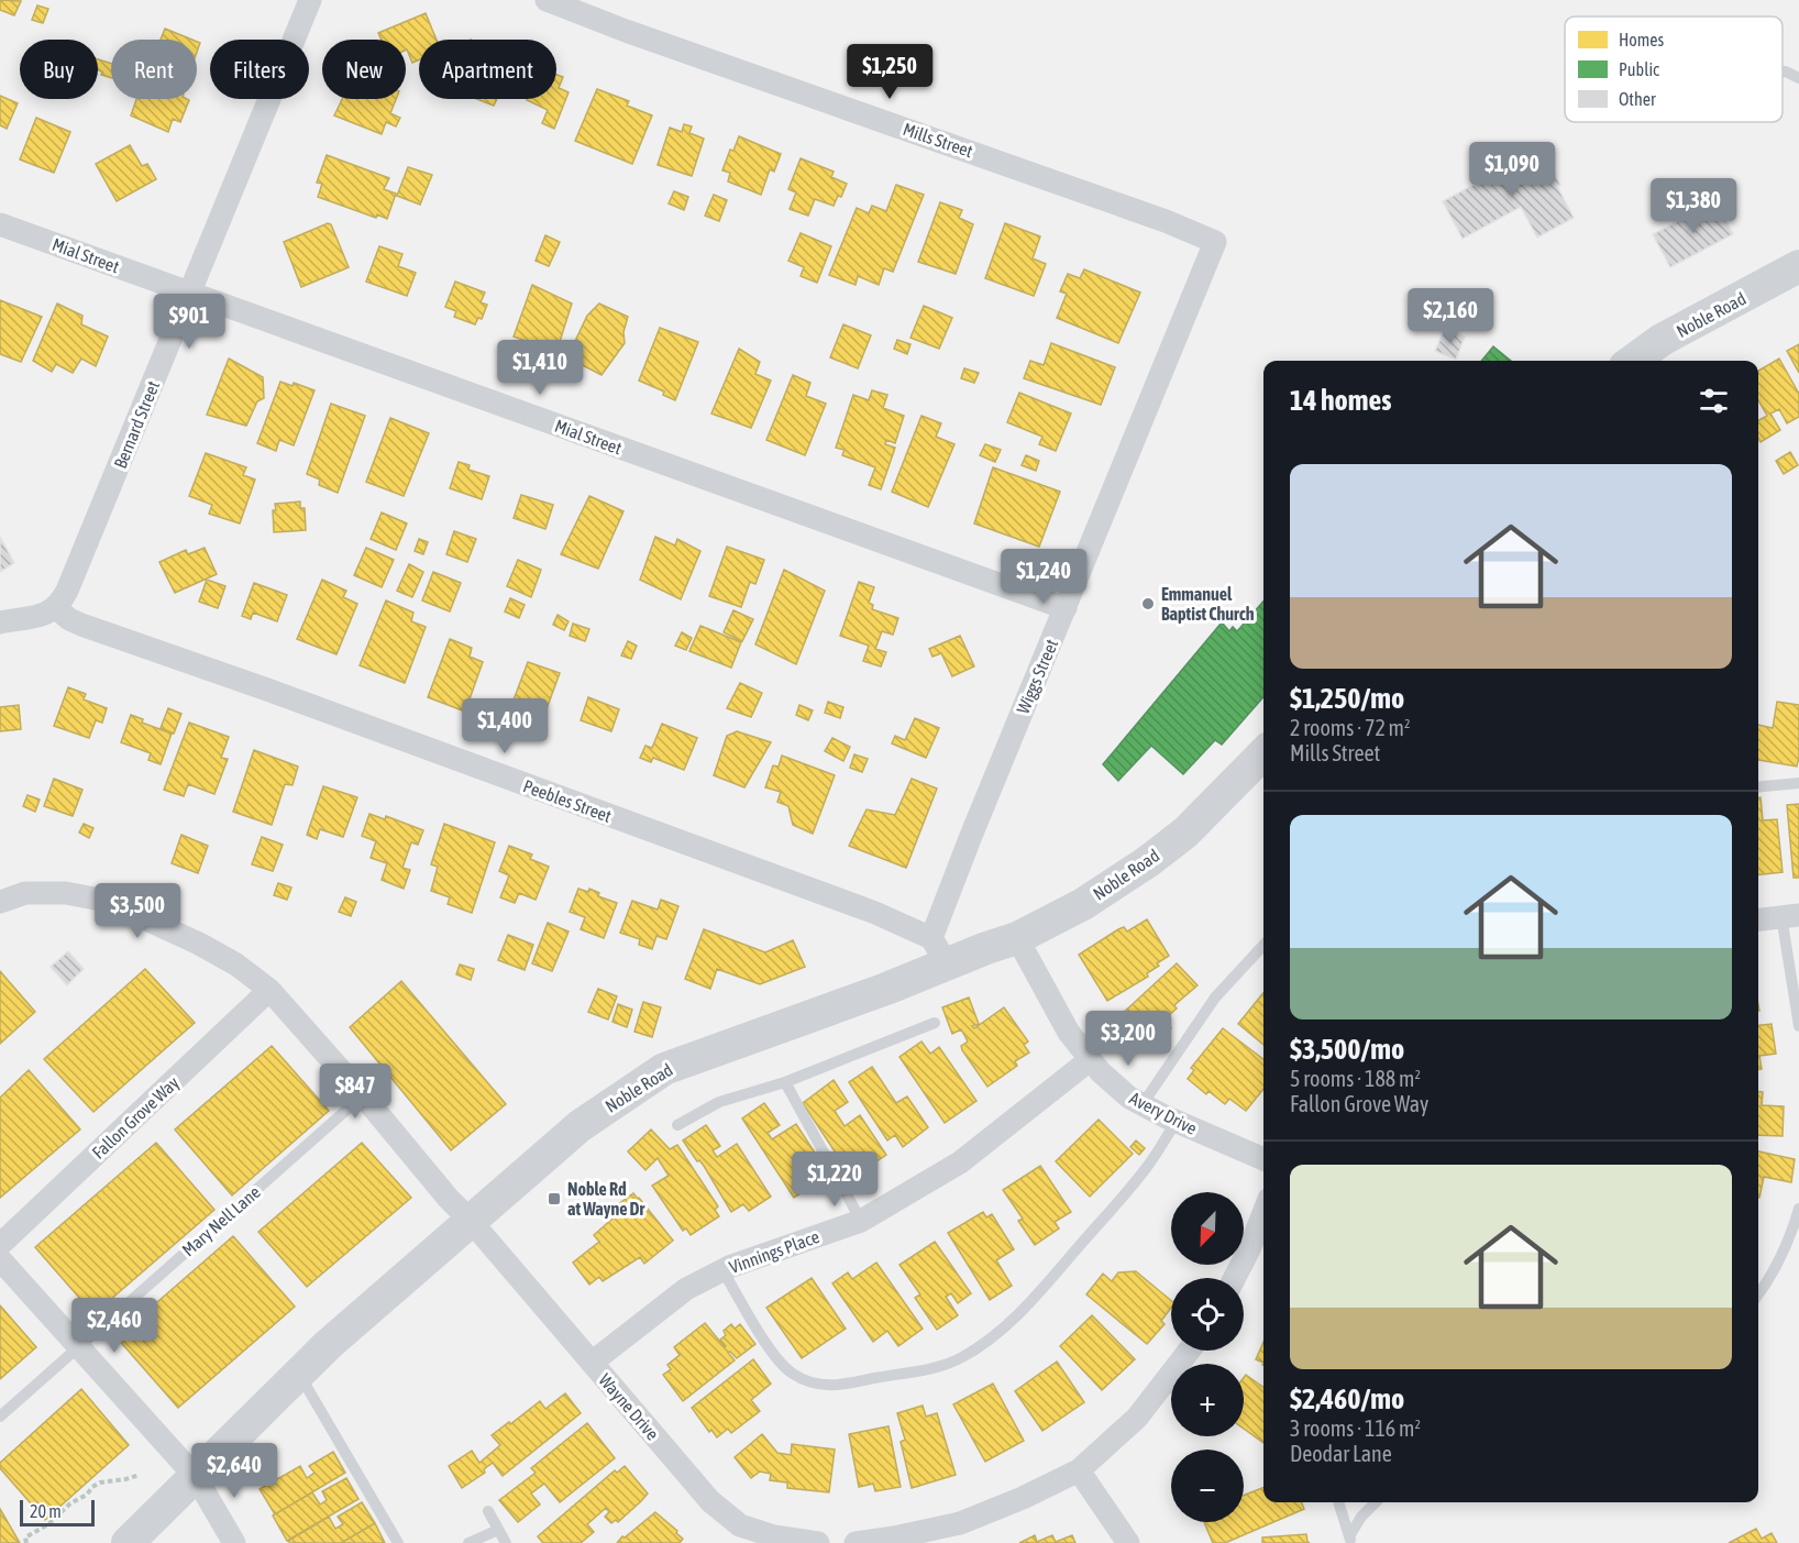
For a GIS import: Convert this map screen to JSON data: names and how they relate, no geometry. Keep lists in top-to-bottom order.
{
  "streets": {
    "street": [
      "Mills Street",
      "Mial Street",
      "Noble Road",
      "Bernard Street",
      "Wiggs Street",
      "Peebles Street",
      "Avery Drive",
      "Fallon Grove Way",
      "Vinnings Place",
      "Wayne Drive"
    ],
    "lane": ["Mary Nell Lane"]
  },
  "crossings": [
    ["Mills Street", "Wiggs Street"],
    ["Mial Street", "Bernard Street"],
    ["Mial Street", "Wiggs Street"],
    ["Noble Road", "Wiggs Street"],
    ["Noble Road", "Peebles Street"],
    ["Noble Road", "Avery Drive"],
    ["Noble Road", "Wayne Drive"],
    ["Bernard Street", "Peebles Street"],
    ["Wiggs Street", "Peebles Street"],
    ["Avery Drive", "Vinnings Place"],
    ["Vinnings Place", "Wayne Drive"]
  ],
  "places": {
    "other": ["Emmanuel Baptist Church"],
    "transit": ["Noble Rd at Wayne Dr"]
  },
  "legend": ["Homes", "Public", "Other"],
  "scale_bar": "20 m",
  "north": "bottom left",
  "page": {
    "chip": [
      "Buy",
      "Rent",
      "Filters",
      "New",
      "Apartment"
    ],
    "price": [
      "$1,250",
      "$1,090",
      "$1,380",
      "$2,160",
      "$901",
      "$1,410",
      "$1,240",
      "$1,400",
      "$3,500",
      "$3,200",
      "$847",
      "$1,220",
      "$2,460",
      "$2,640"
    ],
    "heading": "14 homes",
    "list": [
      {
        "name": "$1,250/mo",
        "note": "2 rooms · 72 m² · Mills Street"
      },
      {
        "name": "$3,500/mo",
        "note": "5 rooms · 188 m² · Fallon Grove Way"
      },
      {
        "name": "$2,460/mo",
        "note": "3 rooms · 116 m² · Deodar Lane"
      }
    ],
    "map_buttons": ["+", "−"],
    "scale": "20 m"
  }
}
